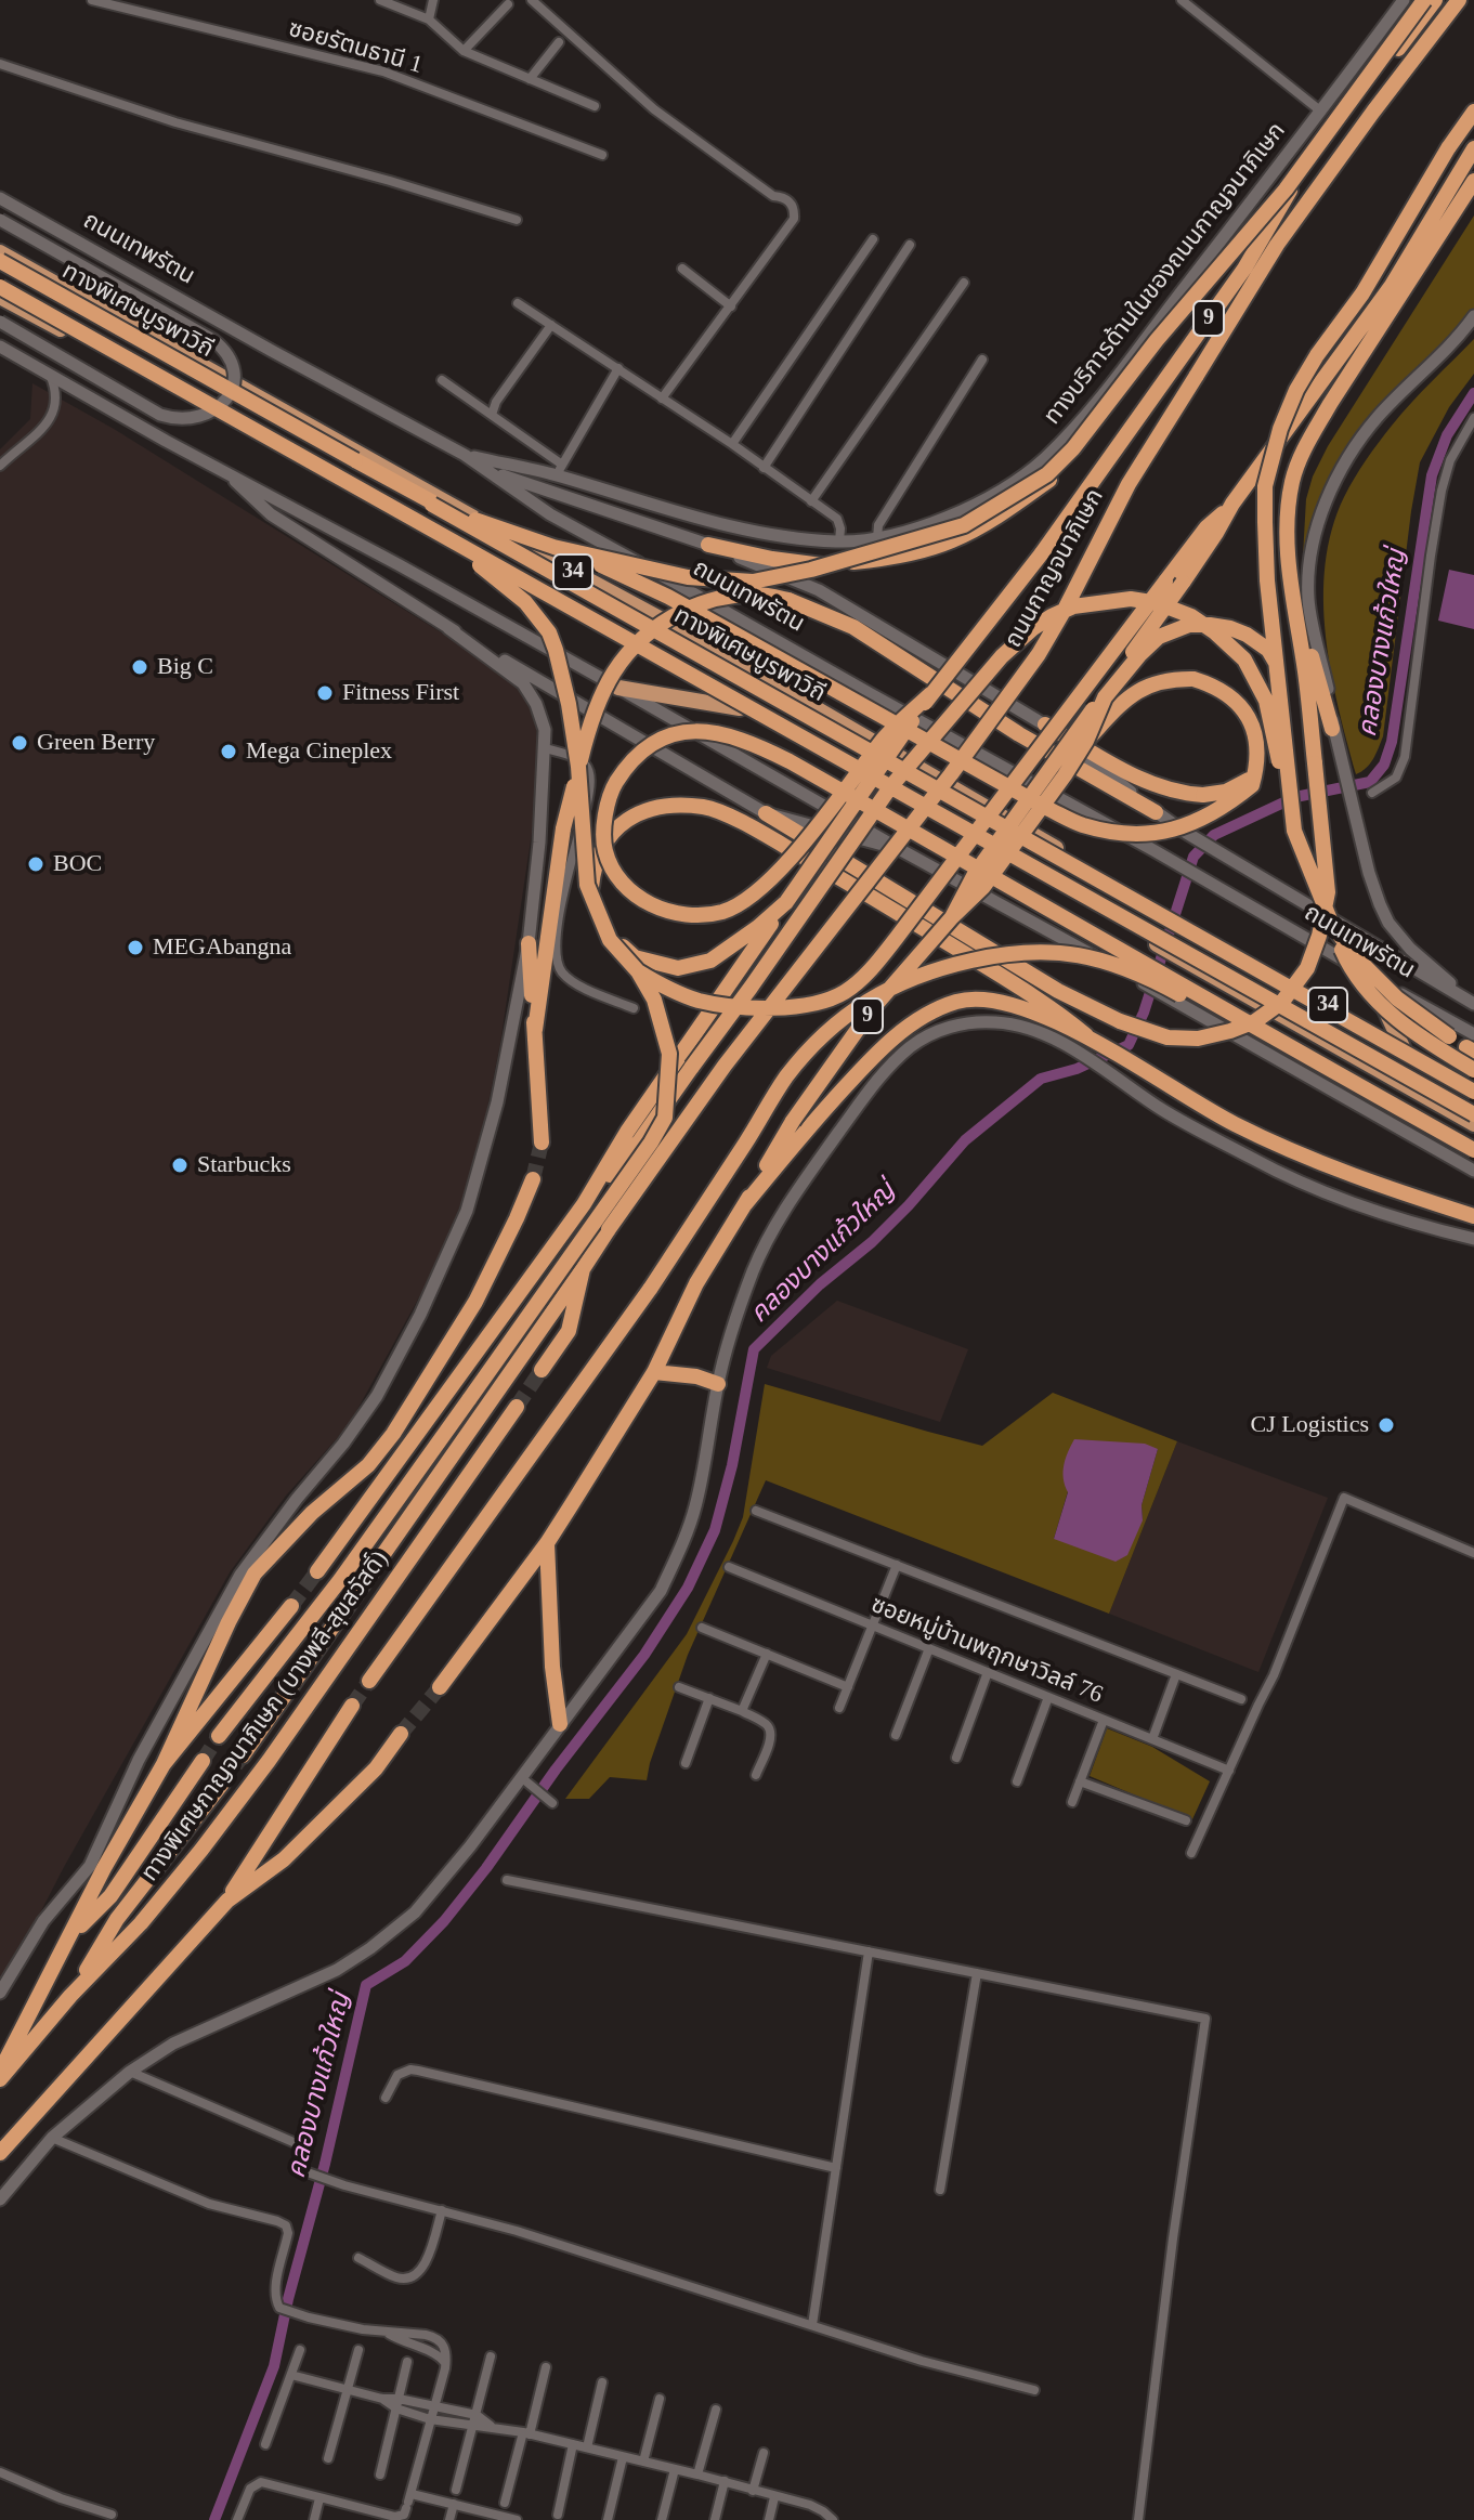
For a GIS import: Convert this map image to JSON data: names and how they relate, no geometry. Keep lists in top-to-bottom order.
{
  "streets": {
    "highway": [
      "ทางพิเศษบูรพาวิถี",
      "9",
      "ถนนกาญจนาภิเษก",
      "34",
      "ทางพิเศษกาญจนาภิเษก (บางพลี-สุขสวัสดิ์)"
    ],
    "main road": ["ถนนเทพรัตน", "ทางบริการด้านในของถนนกาญจนาภิเษก"],
    "street": ["ซอยรัตนธานี 1", "ซอยหมู่บ้านพฤกษาวิลล์ 76"]
  },
  "crossings": [
    ["ถนนเทพรัตน", "ทางบริการด้านในของถนนกาญจนาภิเษก"],
    ["ทางพิเศษบูรพาวิถี", "34"],
    ["ถนนกาญจนาภิเษก", "ทางพิเศษกาญจนาภิเษก (บางพลี-สุขสวัสดิ์)"]
  ],
  "water": ["คลองบางแก้วใหญ่"],
  "places": [
    "Big C",
    "Fitness First",
    "Green Berry",
    "Mega Cineplex",
    "BOC",
    "MEGAbangna",
    "Starbucks",
    "CJ Logistics"
  ]
}
